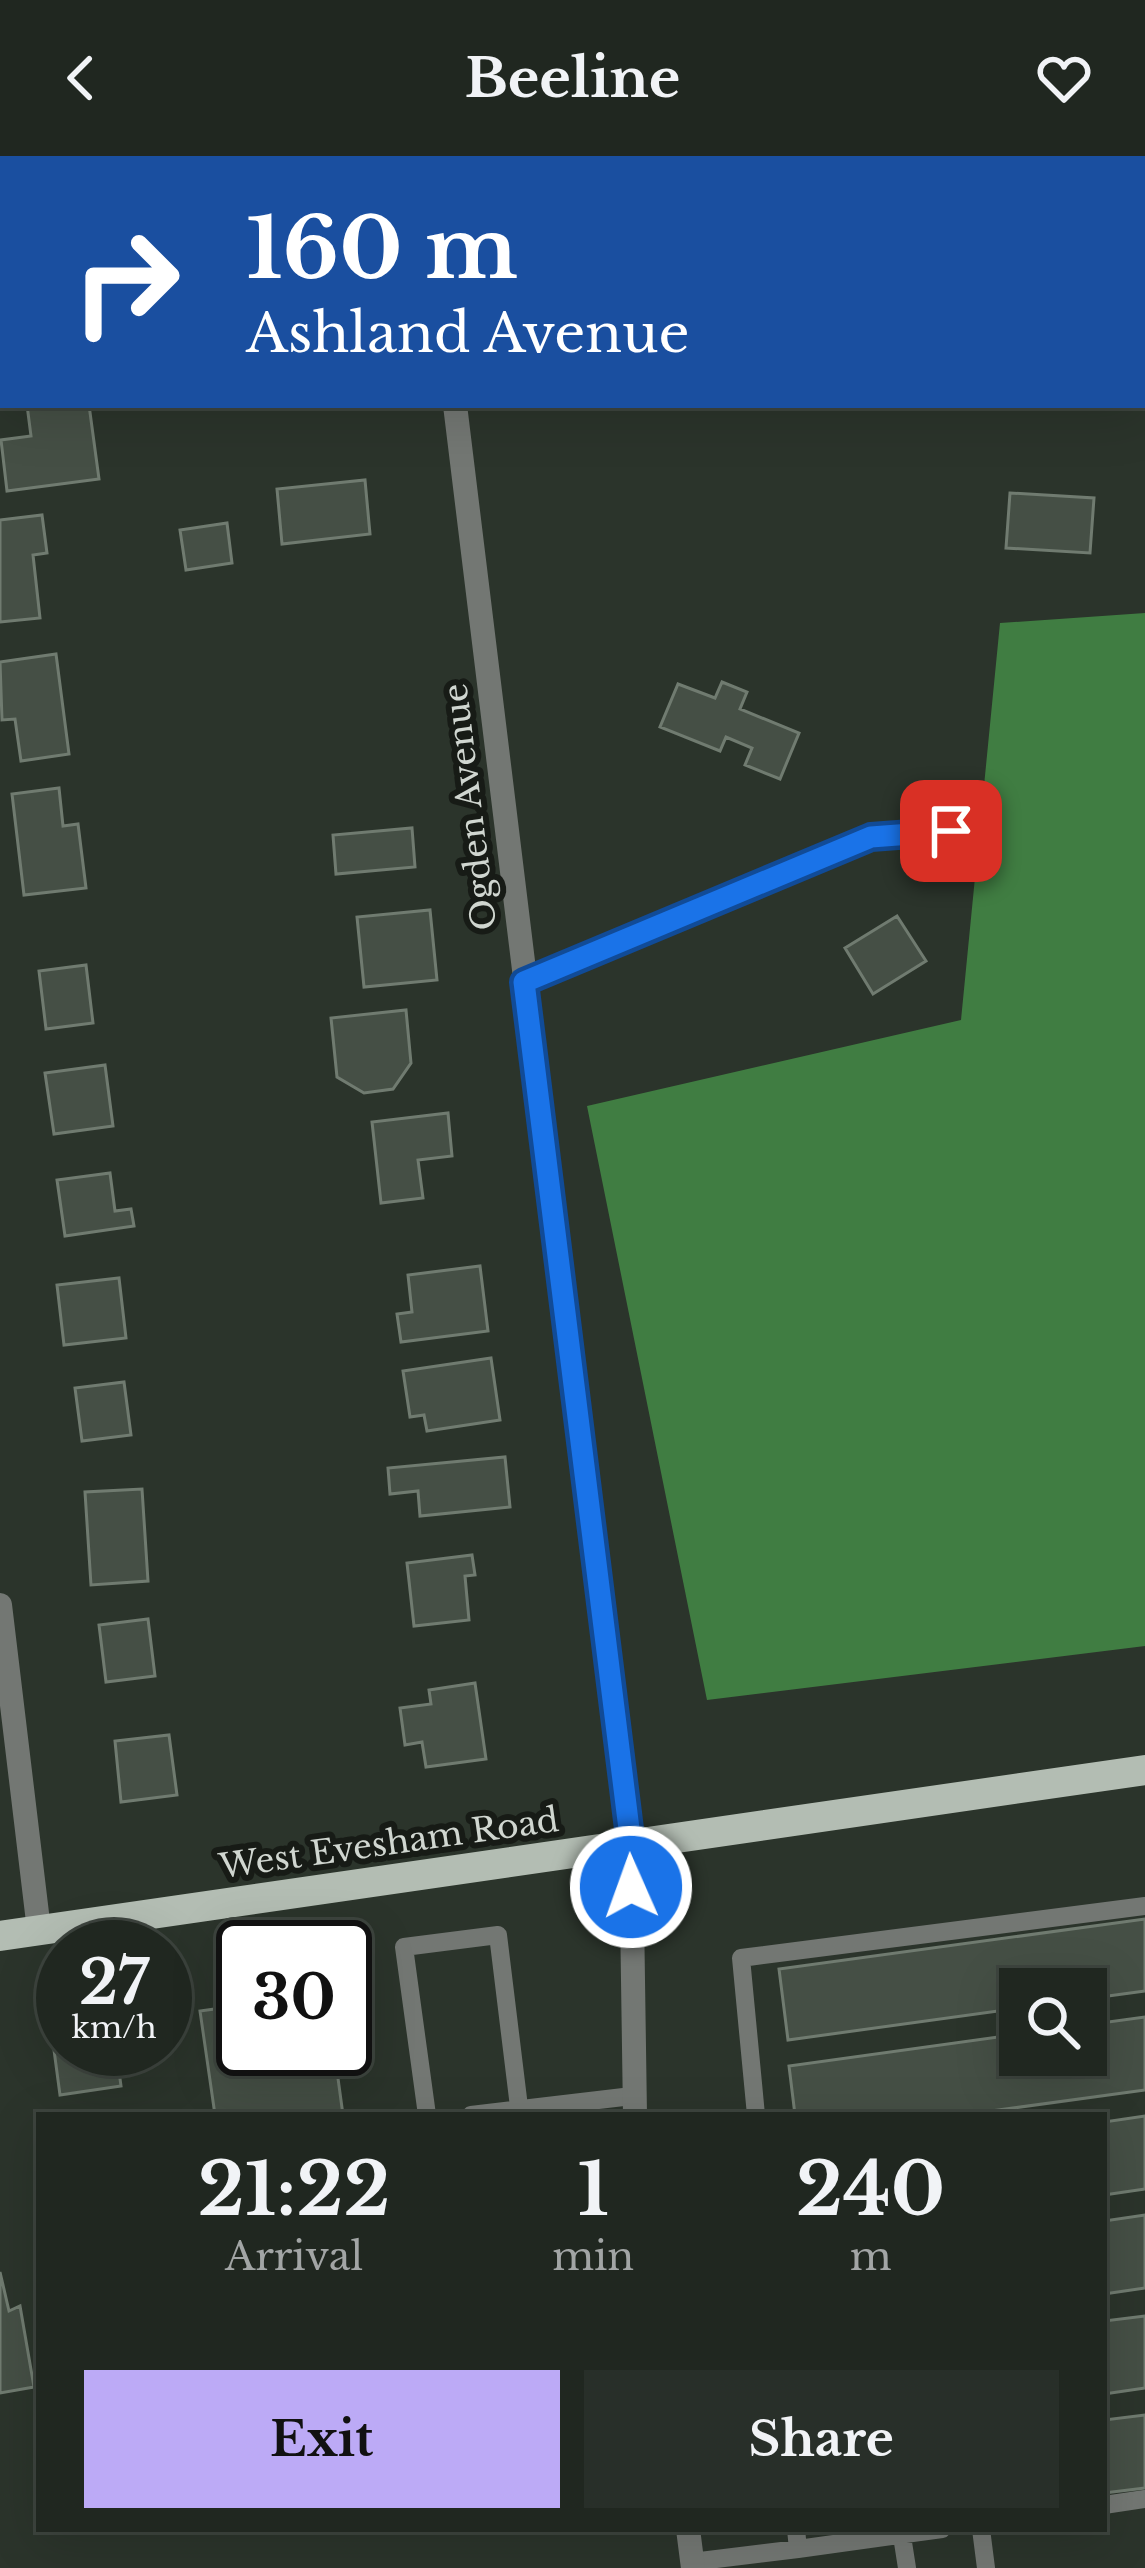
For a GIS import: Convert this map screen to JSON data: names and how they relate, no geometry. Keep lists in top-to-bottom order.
{
  "streets": {
    "main road": ["West Evesham Road"],
    "street": ["Ogden Avenue"]
  },
  "crossings": [
    ["Ogden Avenue", "West Evesham Road"]
  ],
  "page": {
    "header": "Beeline",
    "turn": ["160 m", "Ashland Avenue"],
    "speed": "27 km/h",
    "limit": "30",
    "eta": [
      "21:22",
      "Arrival",
      "1",
      "min",
      "240",
      "m"
    ],
    "buttons": ["Exit", "Share"]
  }
}
